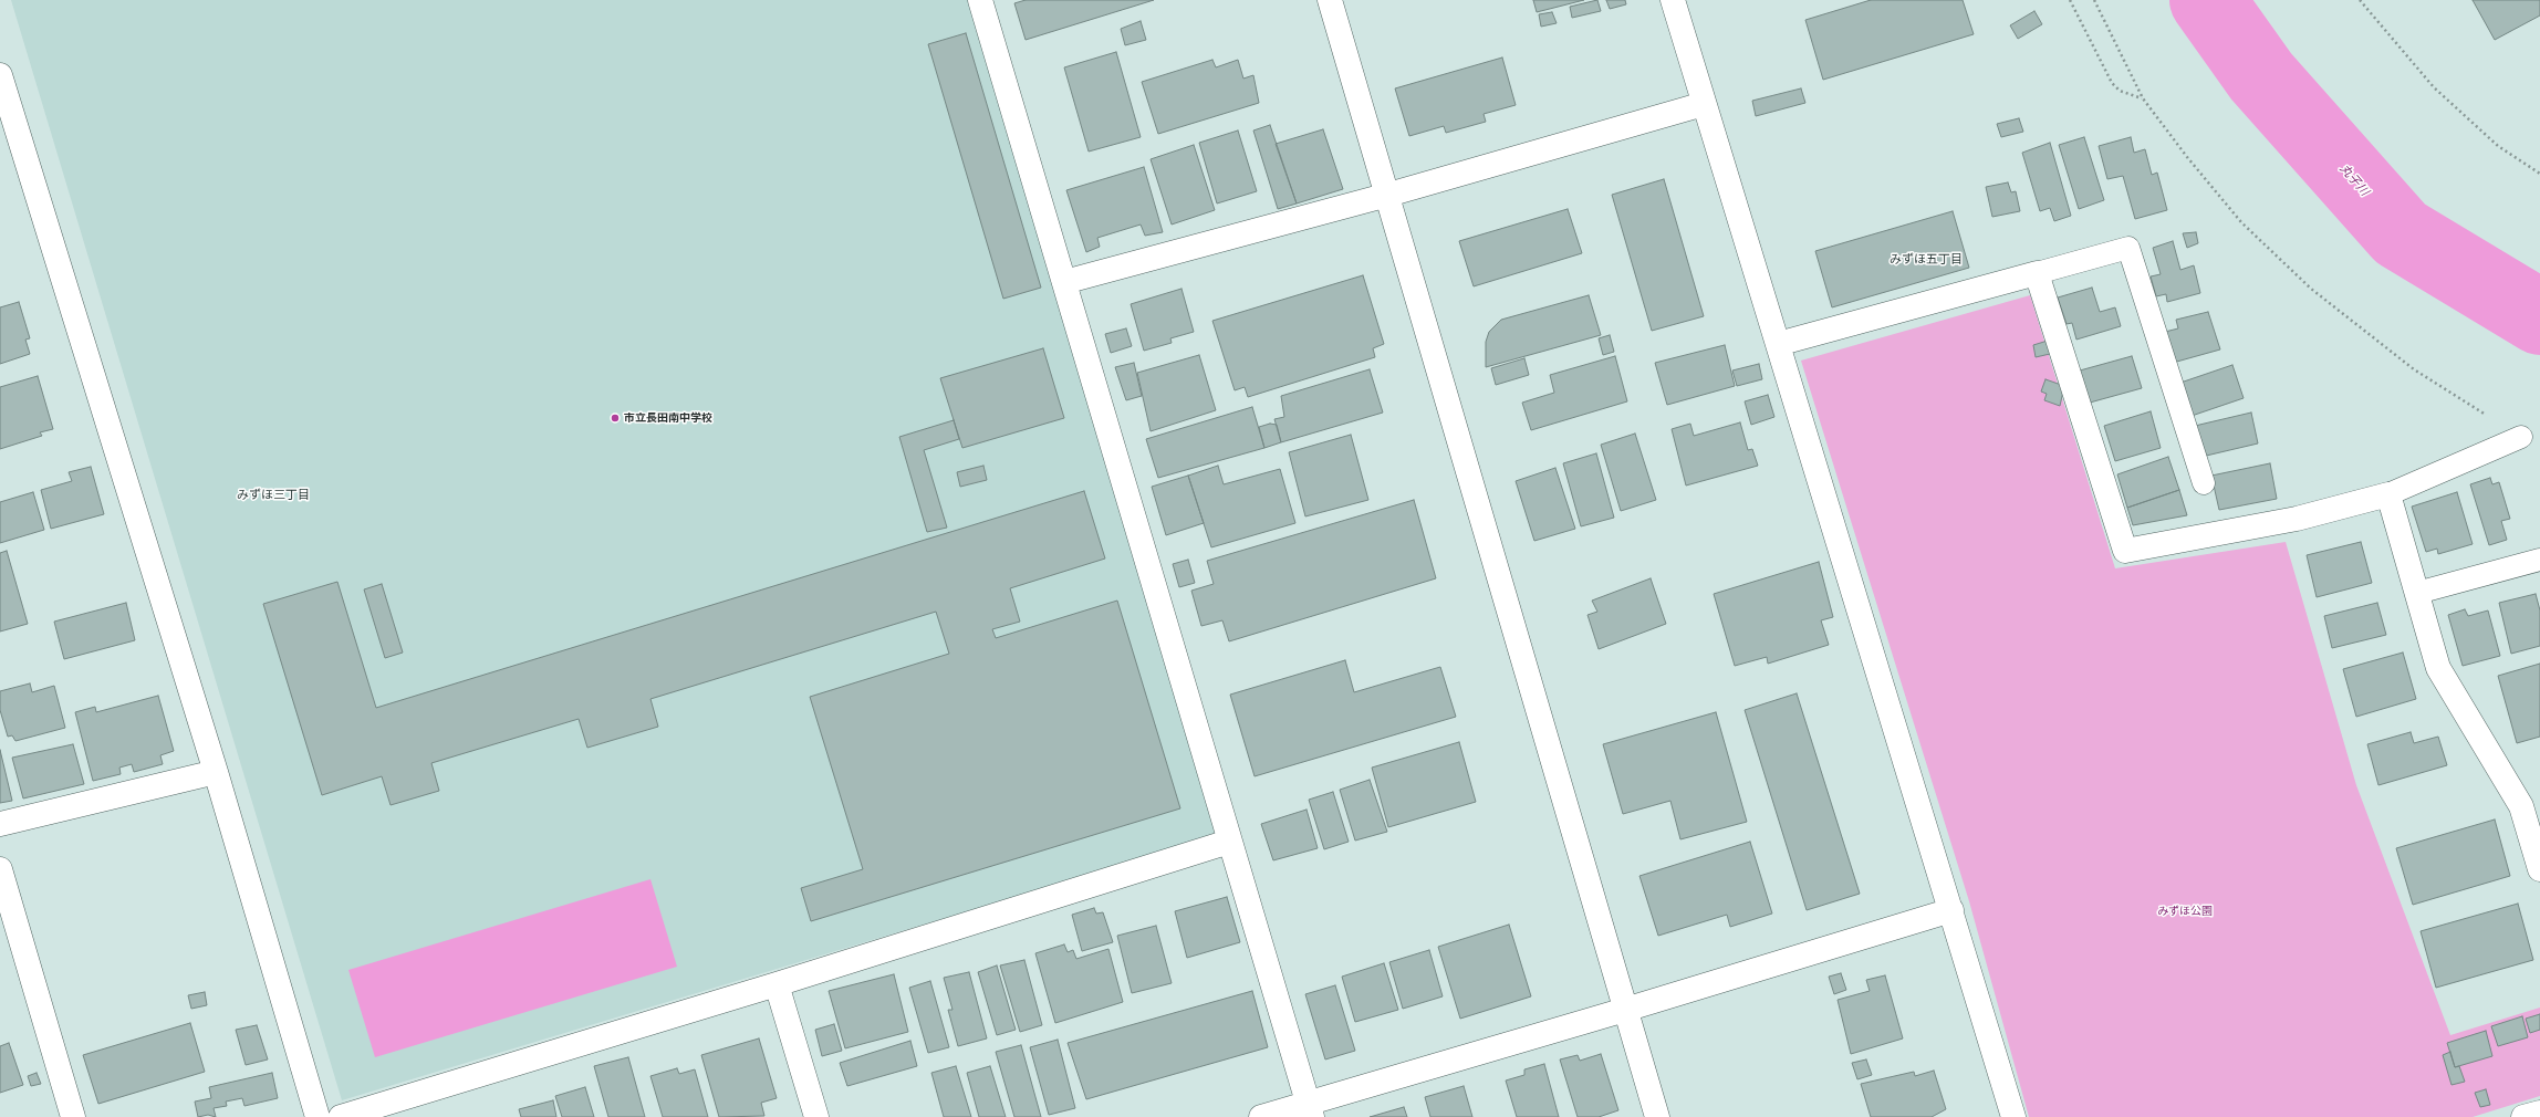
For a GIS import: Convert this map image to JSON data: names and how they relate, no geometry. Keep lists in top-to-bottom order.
{
  "districts": ["みずほ五丁目", "みずほ三丁目"],
  "water": ["丸子川"],
  "parks": ["みずほ公園"],
  "places": ["市立長田南中学校"]
}
